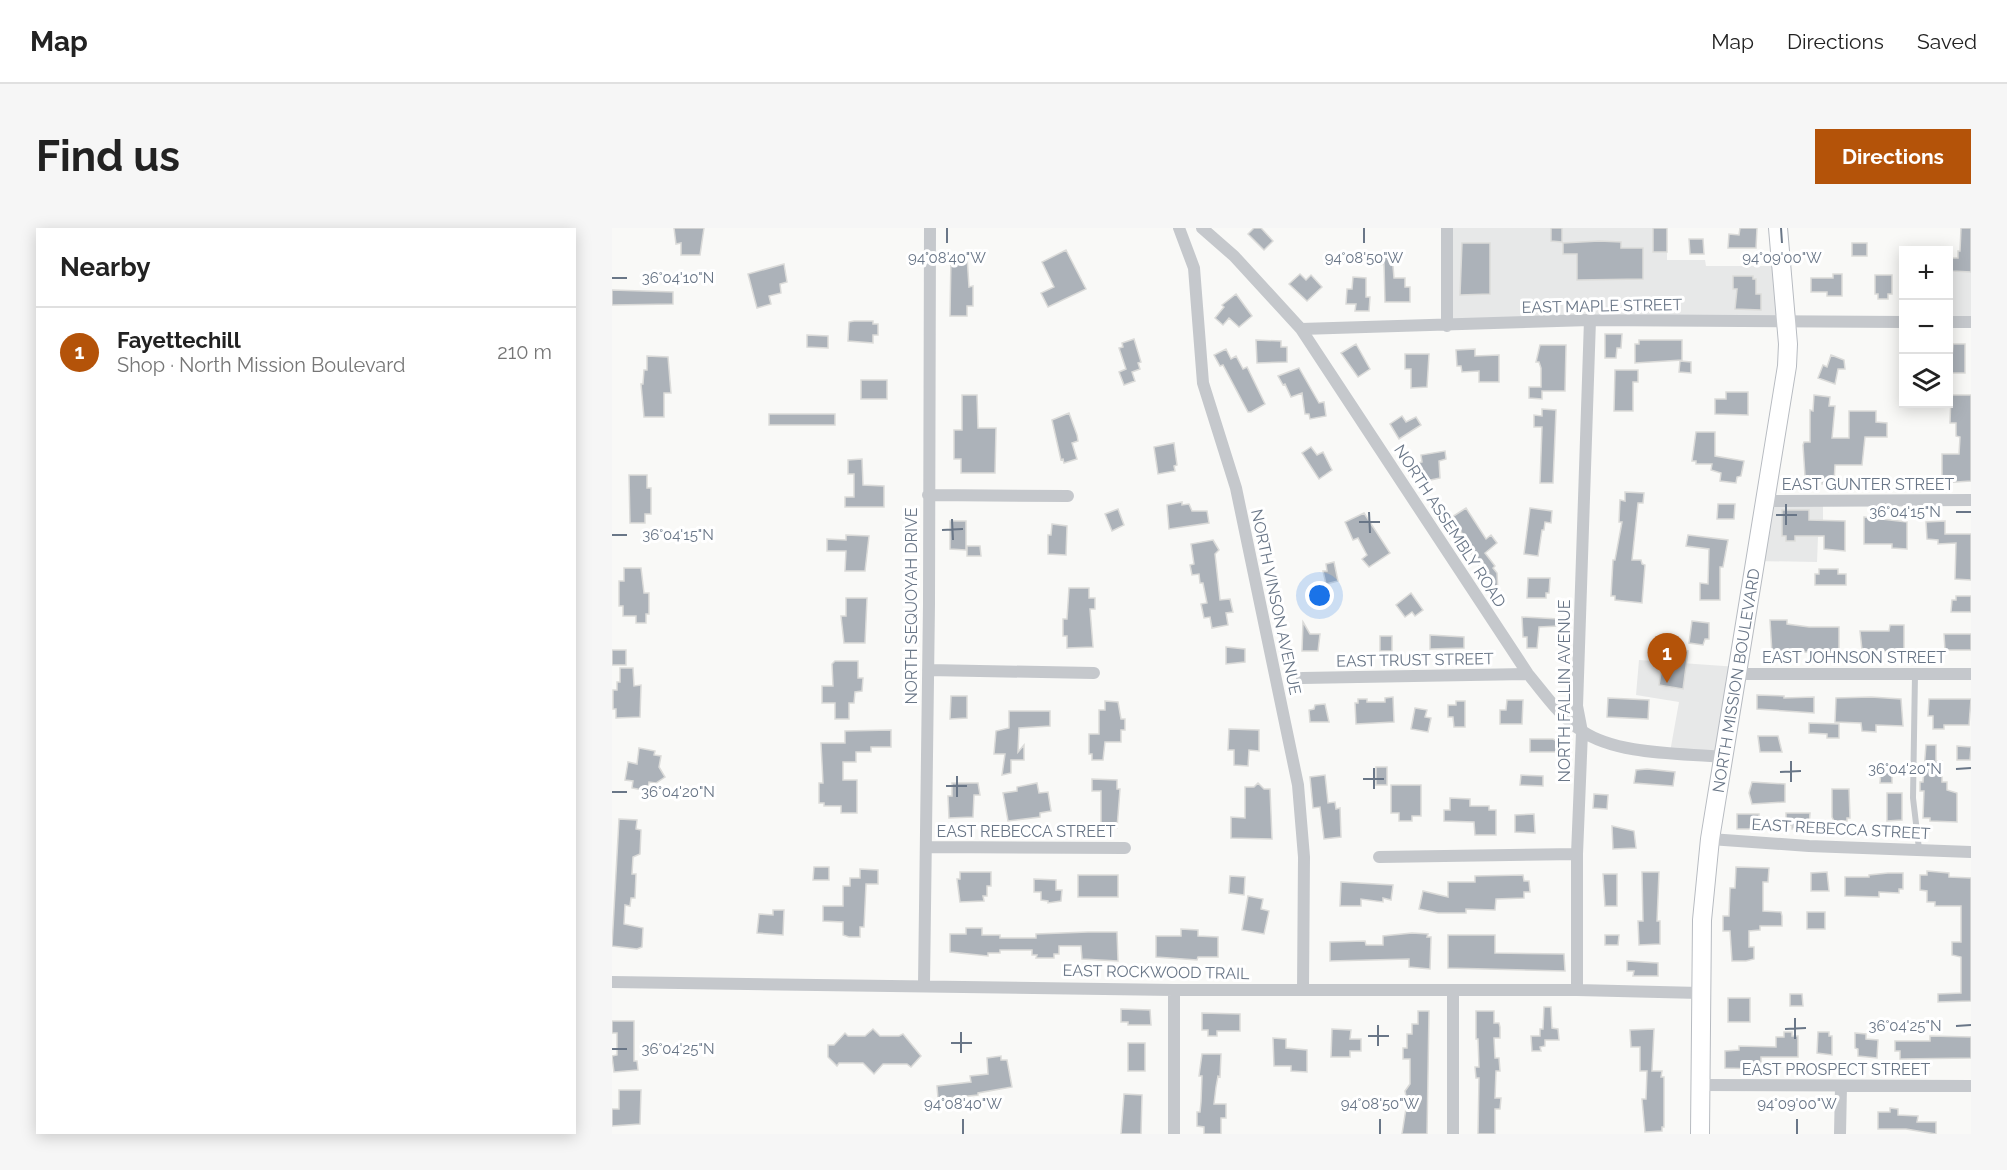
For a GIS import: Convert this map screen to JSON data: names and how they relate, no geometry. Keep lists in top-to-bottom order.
{
  "streets": {
    "main road": ["NORTH MISSION BOULEVARD"],
    "street": [
      "EAST MAPLE STREET",
      "EAST GUNTER STREET",
      "NORTH ASSEMBLY ROAD",
      "NORTH VINSON AVENUE",
      "NORTH SEQUOYAH DRIVE",
      "EAST JOHNSON STREET",
      "EAST TRUST STREET",
      "NORTH FALLIN AVENUE",
      "EAST REBECCA STREET",
      "EAST ROCKWOOD TRAIL",
      "EAST PROSPECT STREET"
    ]
  },
  "crossings": [
    ["EAST MAPLE STREET", "NORTH ASSEMBLY ROAD"],
    ["EAST MAPLE STREET", "NORTH MISSION BOULEVARD"],
    ["EAST MAPLE STREET", "NORTH FALLIN AVENUE"],
    ["EAST GUNTER STREET", "NORTH MISSION BOULEVARD"],
    ["NORTH ASSEMBLY ROAD", "EAST TRUST STREET"],
    ["NORTH ASSEMBLY ROAD", "NORTH MISSION BOULEVARD"],
    ["NORTH ASSEMBLY ROAD", "NORTH FALLIN AVENUE"],
    ["NORTH VINSON AVENUE", "EAST ROCKWOOD TRAIL"],
    ["NORTH SEQUOYAH DRIVE", "EAST REBECCA STREET"],
    ["NORTH SEQUOYAH DRIVE", "EAST ROCKWOOD TRAIL"],
    ["EAST JOHNSON STREET", "NORTH MISSION BOULEVARD"],
    ["NORTH MISSION BOULEVARD", "EAST REBECCA STREET"],
    ["NORTH MISSION BOULEVARD", "EAST ROCKWOOD TRAIL"],
    ["NORTH MISSION BOULEVARD", "EAST PROSPECT STREET"],
    ["NORTH FALLIN AVENUE", "EAST ROCKWOOD TRAIL"]
  ],
  "page": {
    "header": "Map",
    "nav": ["Map", "Directions", "Saved"],
    "buttons": "Directions",
    "title": "Find us",
    "heading": "Nearby",
    "map_buttons": ["+", "−"],
    "list": [
      {
        "mark": "1",
        "name": "Fayettechill",
        "note": "Shop · North Mission Boulevard",
        "value": "210 m"
      }
    ],
    "pins": "1"
  },
  "coordinates": [
    "94°08'40\"W",
    "94°08'50\"W",
    "94°09'00\"W",
    "36°04'10\"N",
    "36°04'15\"N",
    "36°04'20\"N",
    "36°04'25\"N"
  ]
}
